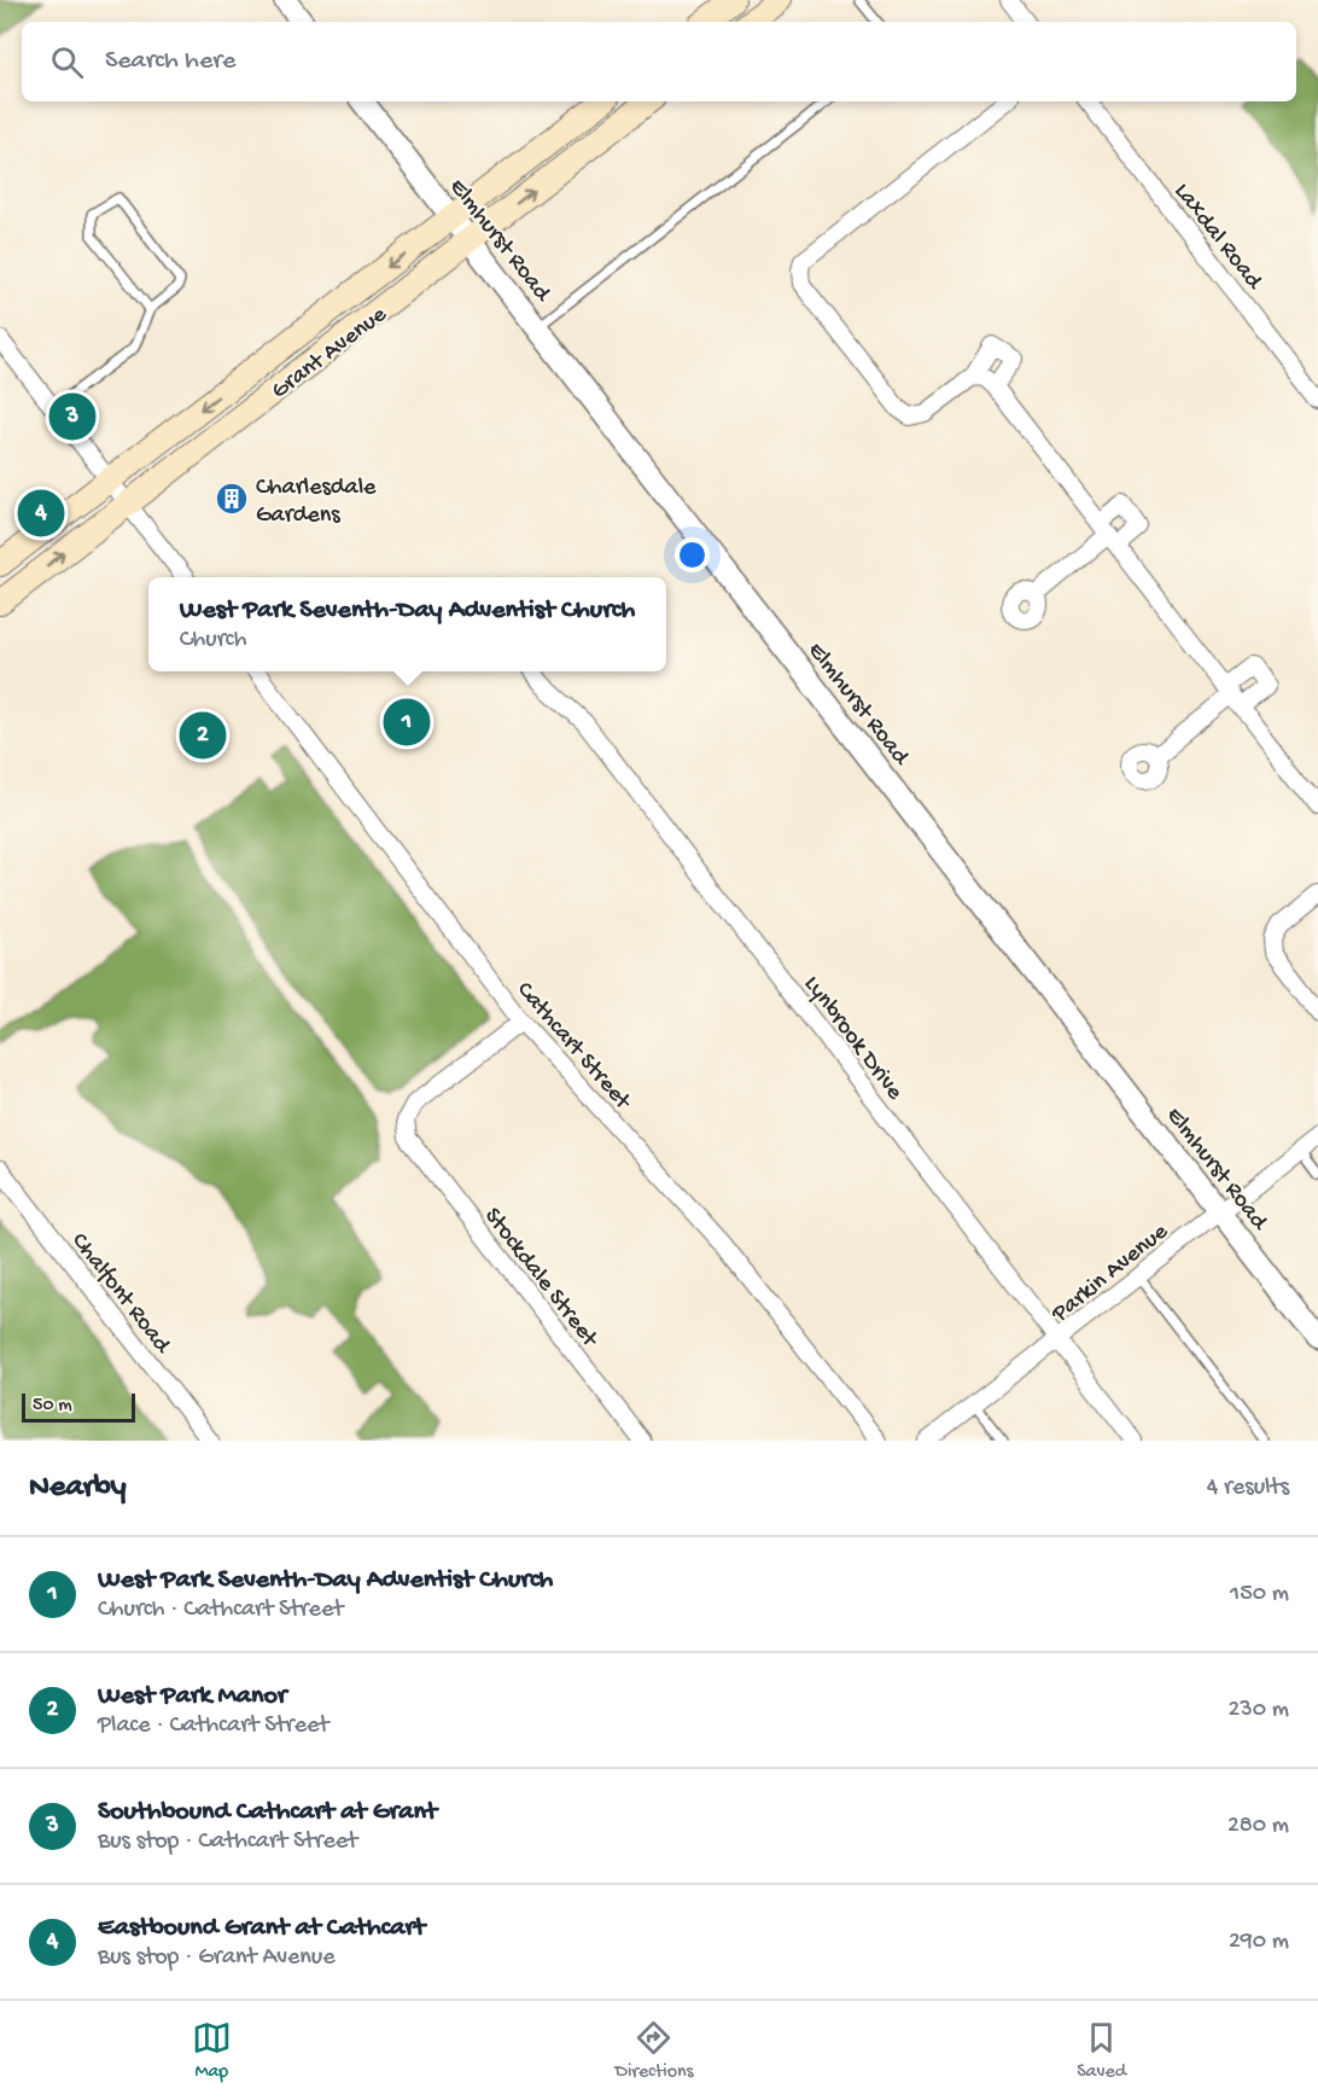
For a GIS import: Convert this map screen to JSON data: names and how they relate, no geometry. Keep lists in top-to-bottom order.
{
  "streets": {
    "main road": ["Grant Avenue"],
    "street": [
      "Laxdal Road",
      "Elmhurst Road",
      "Lynbrook Drive",
      "Cathcart Street",
      "Parkin Avenue",
      "Stockdale Street",
      "Chalfont Road"
    ]
  },
  "crossings": [
    ["Elmhurst Road", "Grant Avenue"],
    ["Elmhurst Road", "Parkin Avenue"],
    ["Lynbrook Drive", "Parkin Avenue"],
    ["Cathcart Street", "Stockdale Street"]
  ],
  "places": {
    "building": ["Charlesdale Gardens"]
  },
  "scale_bar": "50 m",
  "page": {
    "search": "Search here",
    "pins": [
      "3",
      "4",
      "1",
      "2"
    ],
    "popup": ["West Park Seventh-Day Adventist Church", "Church"],
    "scale": "50 m",
    "heading": ["Nearby", "4 results"],
    "list": [
      {
        "mark": "1",
        "name": "West Park Seventh-Day Adventist Church",
        "note": "Church · Cathcart Street",
        "value": "150 m"
      },
      {
        "mark": "2",
        "name": "West Park Manor",
        "note": "Place · Cathcart Street",
        "value": "230 m"
      },
      {
        "mark": "3",
        "name": "Southbound Cathcart at Grant",
        "note": "Bus stop · Cathcart Street",
        "value": "280 m"
      },
      {
        "mark": "4",
        "name": "Eastbound Grant at Cathcart",
        "note": "Bus stop · Grant Avenue",
        "value": "290 m"
      }
    ],
    "nav": ["Map", "Directions", "Saved"]
  }
}
